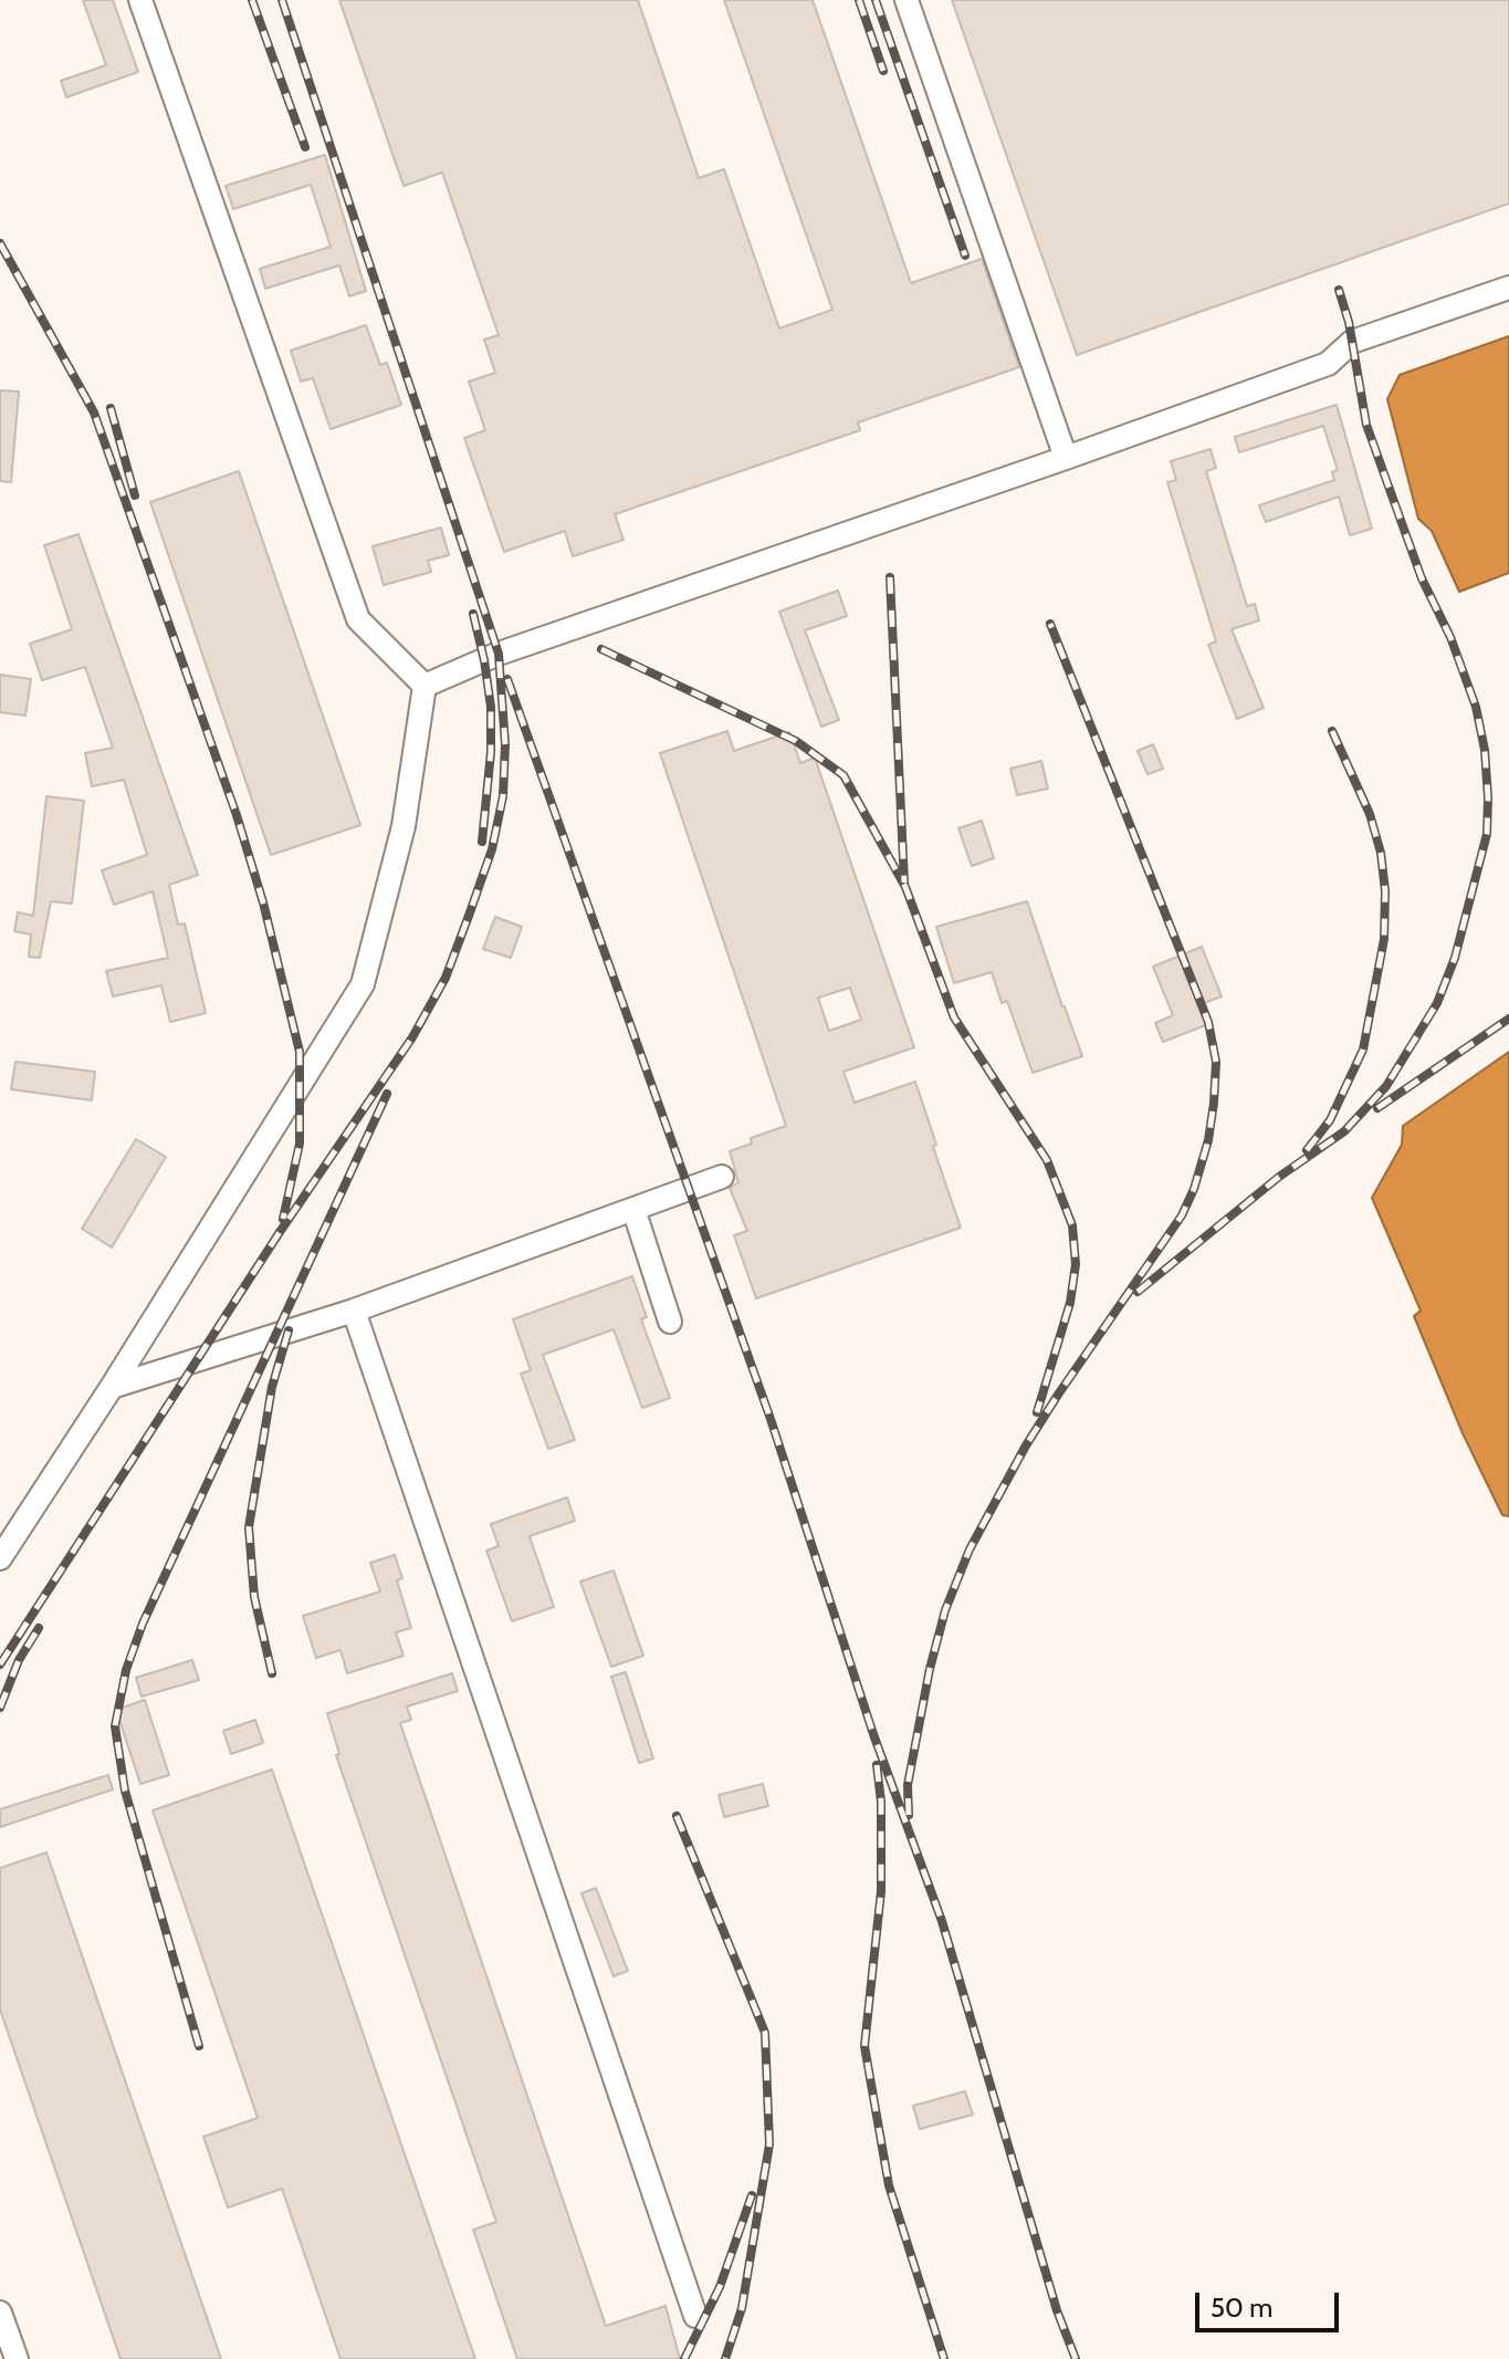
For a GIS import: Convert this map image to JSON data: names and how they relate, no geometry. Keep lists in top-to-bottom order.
{
  "scale_bar": "50 m"
}
